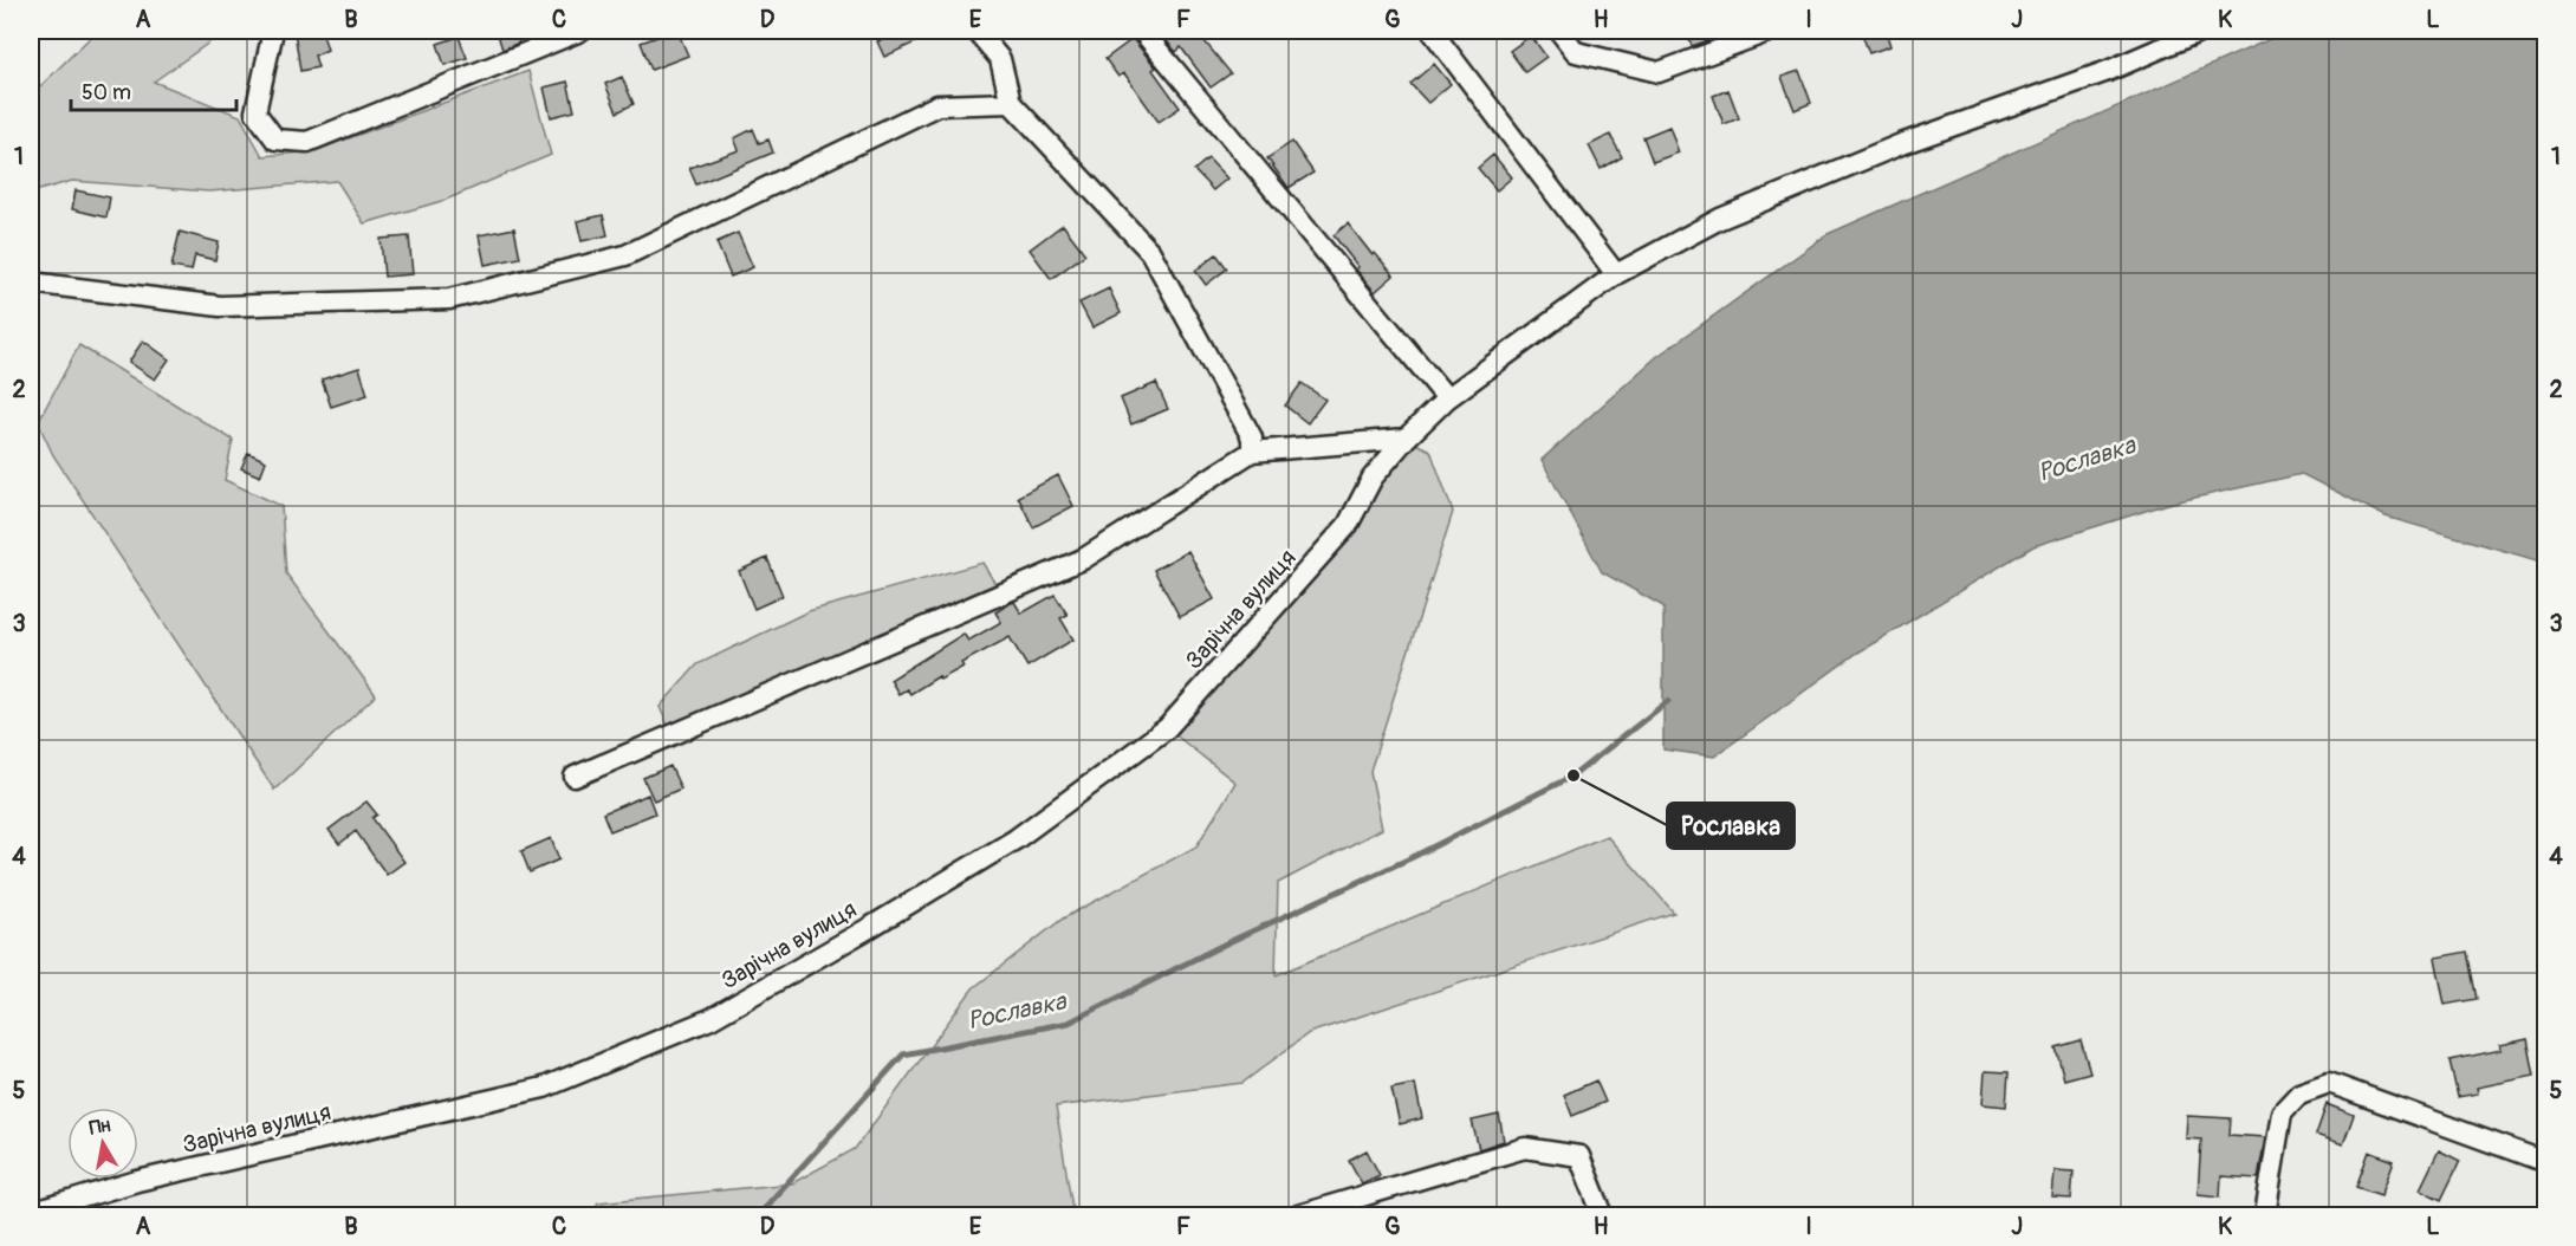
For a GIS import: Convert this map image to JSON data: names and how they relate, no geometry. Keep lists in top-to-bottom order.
{
  "streets": {
    "street": ["Зарічна вулиця"]
  },
  "water": ["Рославка"],
  "places": ["Рославка"],
  "scale_bar": "50 m",
  "north": "top",
  "grid": {
    "columns": [
      "A",
      "B",
      "C",
      "D",
      "E",
      "F",
      "G",
      "H",
      "I",
      "J",
      "K",
      "L"
    ],
    "rows": [
      "1",
      "2",
      "3",
      "4",
      "5"
    ]
  }
}
